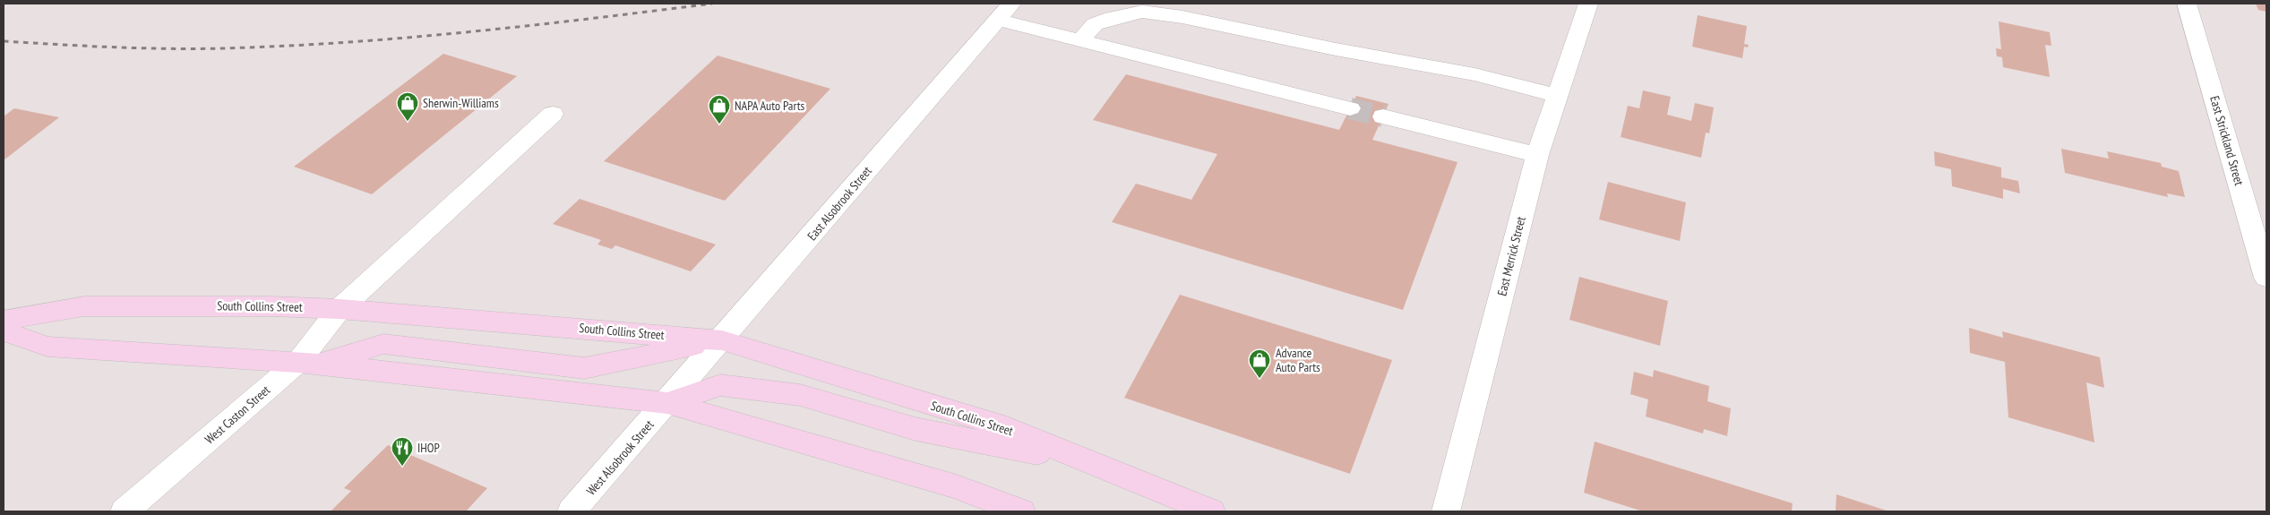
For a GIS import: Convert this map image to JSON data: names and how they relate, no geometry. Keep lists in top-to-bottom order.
{
  "streets": {
    "main road": ["South Collins Street"],
    "street": [
      "East Strickland Street",
      "East Alsobrook Street",
      "East Merrick Street",
      "West Caston Street",
      "West Alsobrook Street"
    ]
  },
  "crossings": [
    ["East Alsobrook Street", "South Collins Street"],
    ["East Alsobrook Street", "West Alsobrook Street"],
    ["South Collins Street", "West Caston Street"]
  ],
  "places": {
    "shop": ["Sherwin-Williams", "NAPA Auto Parts", "Advance Auto Parts"],
    "restaurant": ["IHOP"]
  }
}
